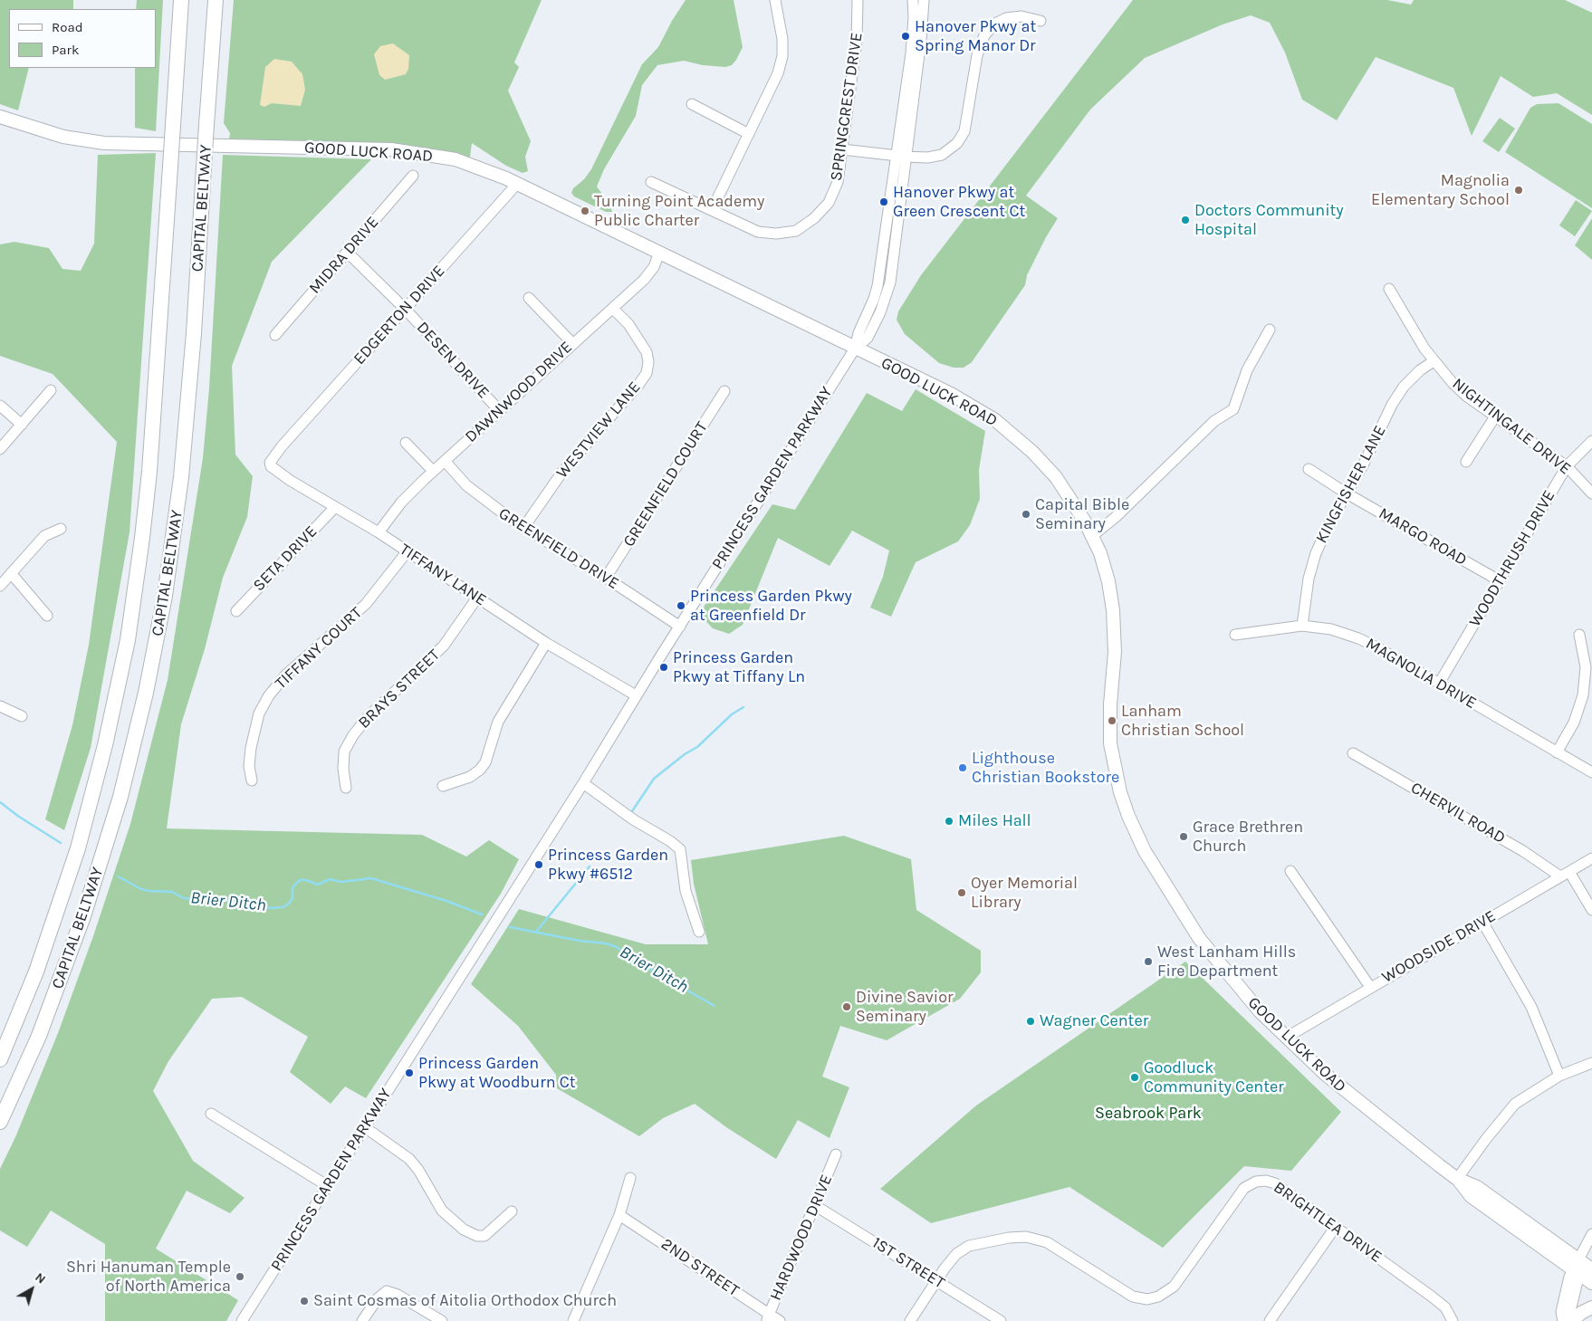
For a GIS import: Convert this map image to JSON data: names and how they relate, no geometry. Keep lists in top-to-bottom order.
{
  "streets": {
    "highway": ["CAPITAL BELTWAY"],
    "main road": ["GOOD LUCK ROAD"],
    "street": [
      "SPRINGCREST DRIVE",
      "MIDRA DRIVE",
      "EDGERTON DRIVE",
      "DESEN DRIVE",
      "DAWNWOOD DRIVE",
      "NIGHTINGALE DRIVE",
      "WESTVIEW LANE",
      "PRINCESS GARDEN PARKWAY",
      "GREENFIELD COURT",
      "KINGFISHER LANE",
      "MARGO ROAD",
      "GREENFIELD DRIVE",
      "SETA DRIVE",
      "WOODTHRUSH DRIVE",
      "TIFFANY LANE",
      "TIFFANY COURT",
      "MAGNOLIA DRIVE",
      "BRAYS STREET",
      "CHERVIL ROAD",
      "WOODSIDE DRIVE",
      "BRIGHTLEA DRIVE",
      "HARDWOOD DRIVE",
      "1ST STREET",
      "2ND STREET"
    ]
  },
  "crossings": [
    ["GOOD LUCK ROAD", "EDGERTON DRIVE"],
    ["GOOD LUCK ROAD", "DAWNWOOD DRIVE"],
    ["GOOD LUCK ROAD", "PRINCESS GARDEN PARKWAY"],
    ["GOOD LUCK ROAD", "WOODSIDE DRIVE"],
    ["MIDRA DRIVE", "DESEN DRIVE"],
    ["EDGERTON DRIVE", "DESEN DRIVE"],
    ["EDGERTON DRIVE", "TIFFANY LANE"],
    ["DESEN DRIVE", "DAWNWOOD DRIVE"],
    ["DAWNWOOD DRIVE", "WESTVIEW LANE"],
    ["DAWNWOOD DRIVE", "GREENFIELD DRIVE"],
    ["DAWNWOOD DRIVE", "TIFFANY LANE"],
    ["NIGHTINGALE DRIVE", "KINGFISHER LANE"],
    ["NIGHTINGALE DRIVE", "WOODTHRUSH DRIVE"],
    ["WESTVIEW LANE", "GREENFIELD DRIVE"],
    ["PRINCESS GARDEN PARKWAY", "GREENFIELD DRIVE"],
    ["PRINCESS GARDEN PARKWAY", "TIFFANY LANE"],
    ["GREENFIELD COURT", "GREENFIELD DRIVE"],
    ["KINGFISHER LANE", "MARGO ROAD"],
    ["KINGFISHER LANE", "MAGNOLIA DRIVE"],
    ["MARGO ROAD", "WOODTHRUSH DRIVE"],
    ["SETA DRIVE", "TIFFANY LANE"],
    ["WOODTHRUSH DRIVE", "MAGNOLIA DRIVE"],
    ["TIFFANY LANE", "TIFFANY COURT"],
    ["TIFFANY LANE", "BRAYS STREET"],
    ["CHERVIL ROAD", "WOODSIDE DRIVE"],
    ["BRIGHTLEA DRIVE", "1ST STREET"],
    ["HARDWOOD DRIVE", "1ST STREET"],
    ["HARDWOOD DRIVE", "2ND STREET"]
  ],
  "water": ["Brier Ditch"],
  "parks": ["Seabrook Park"],
  "places": [
    "Hanover Pkwy at Spring Manor Dr",
    "Magnolia Elementary School",
    "Hanover Pkwy at Green Crescent Ct",
    "Turning Point Academy Public Charter",
    "Doctors Community Hospital",
    "Capital Bible Seminary",
    "Princess Garden Pkwy at Greenfield Dr",
    "Princess Garden Pkwy at Tiffany Ln",
    "Lanham Christian School",
    "Lighthouse Christian Bookstore",
    "Miles Hall",
    "Grace Brethren Church",
    "Princess Garden Pkwy #6512",
    "Oyer Memorial Library",
    "West Lanham Hills Fire Department",
    "Divine Savior Seminary",
    "Wagner Center",
    "Princess Garden Pkwy at Woodburn Ct",
    "Goodluck Community Center",
    "Shri Hanuman Temple of North America",
    "Saint Cosmas of Aitolia Orthodox Church"
  ],
  "legend": ["Road", "Park"],
  "north": "top right"
}
